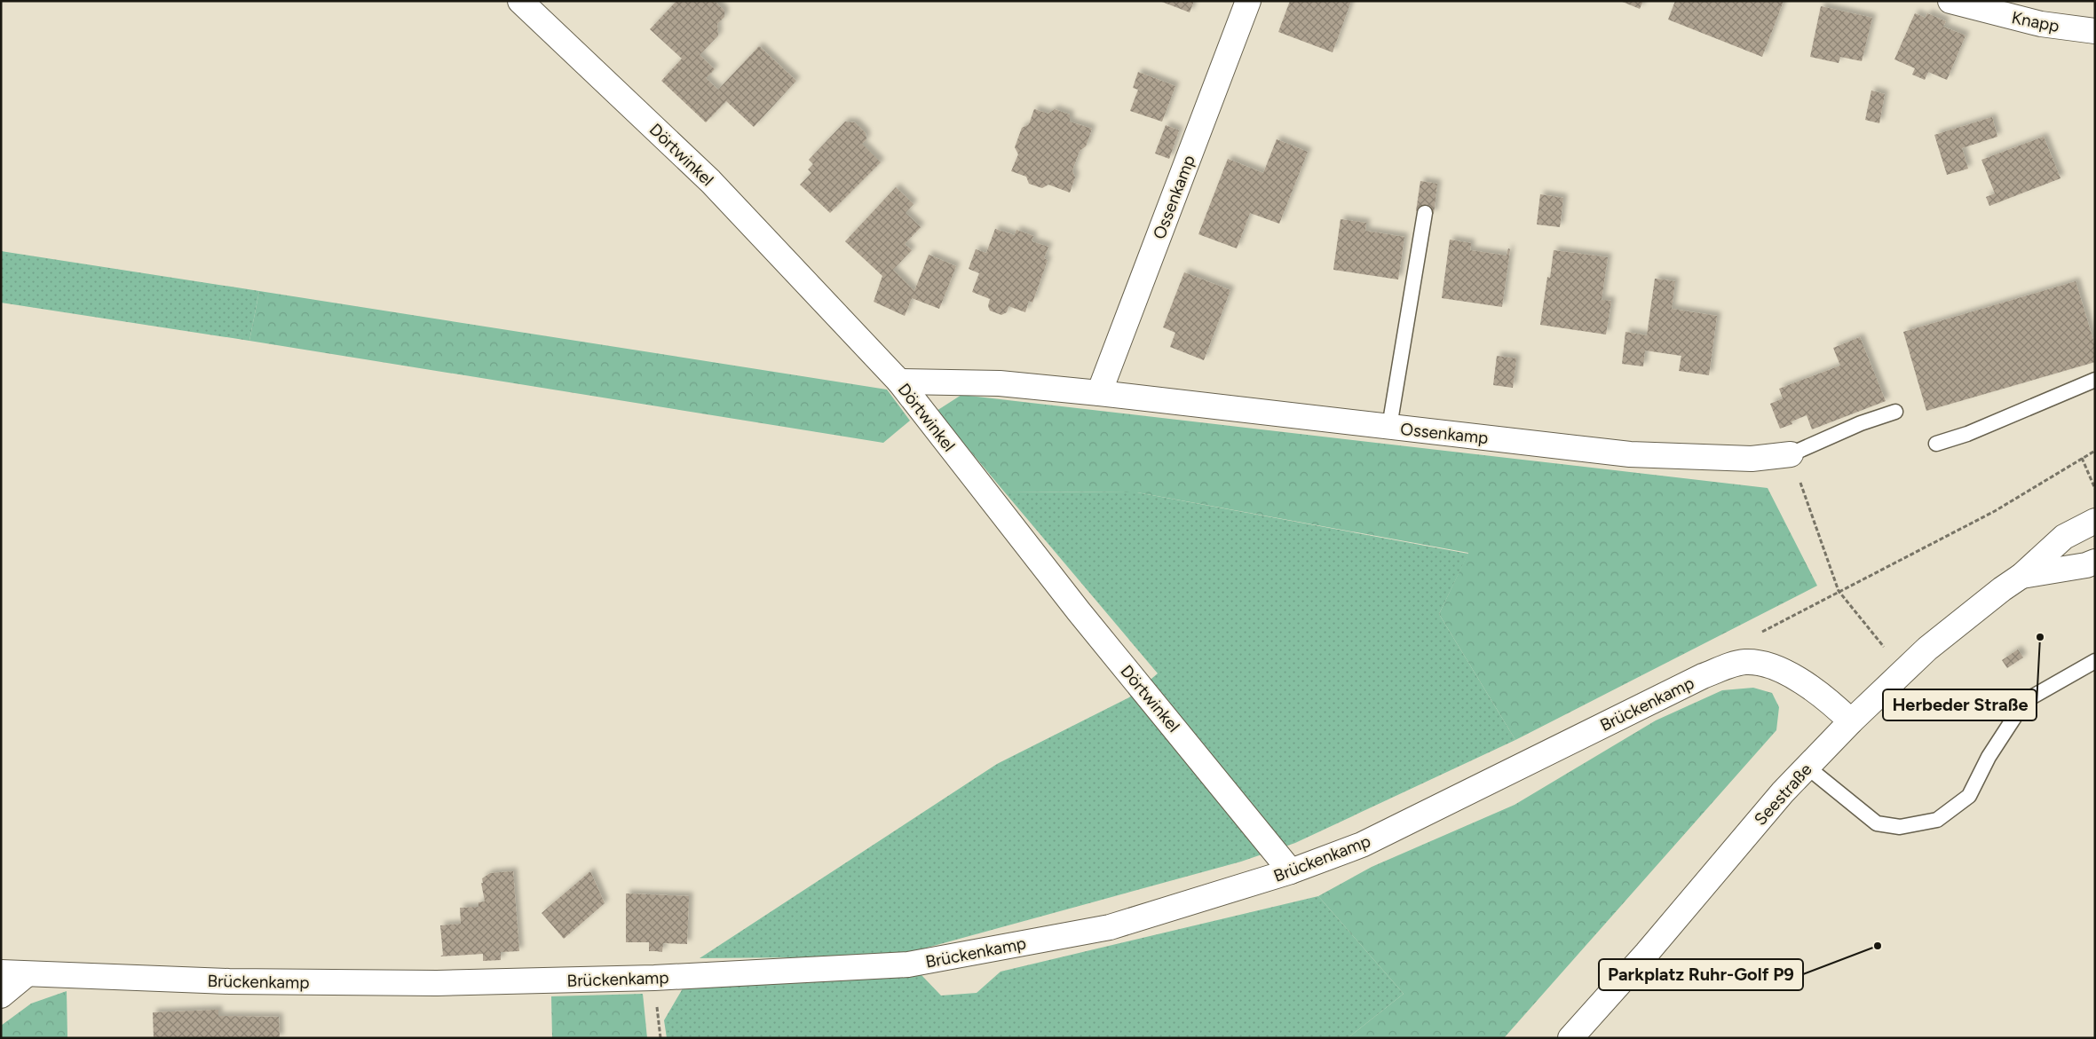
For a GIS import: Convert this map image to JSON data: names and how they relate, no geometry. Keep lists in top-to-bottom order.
{
  "streets": {
    "street": [
      "Knapp",
      "Dörtwinkel",
      "Ossenkamp",
      "Brückenkamp",
      "Seestraße"
    ]
  },
  "crossings": [
    ["Dörtwinkel", "Ossenkamp"],
    ["Dörtwinkel", "Brückenkamp"],
    ["Brückenkamp", "Seestraße"]
  ],
  "places": ["Herbeder Straße", "Parkplatz Ruhr-Golf P9"]
}
